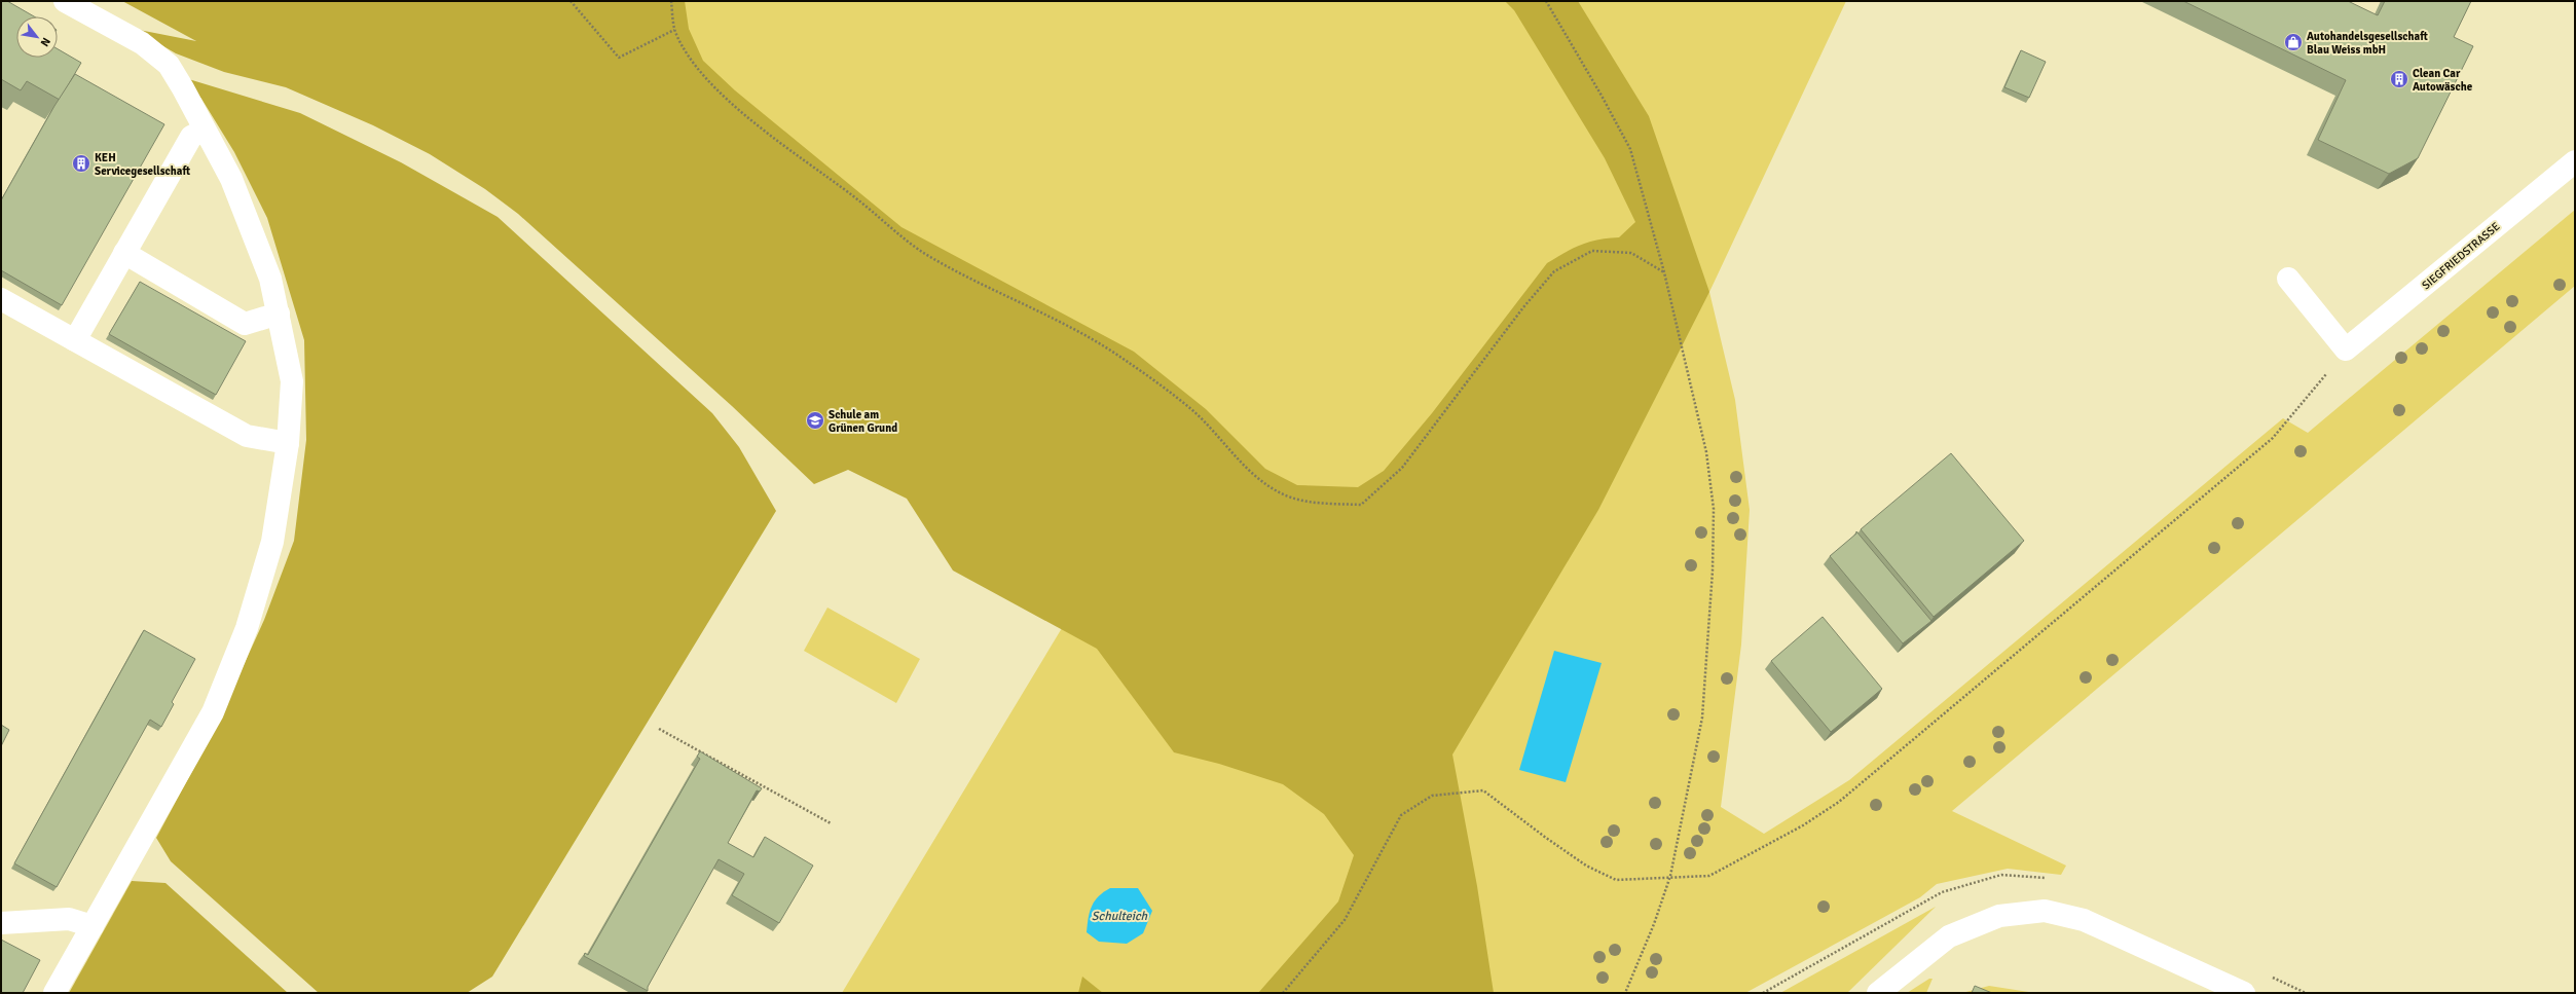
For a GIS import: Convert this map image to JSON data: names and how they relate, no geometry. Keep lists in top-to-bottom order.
{
  "streets": {
    "lane": ["SIEGFRIEDSTRASSE"]
  },
  "water": ["Schulteich"],
  "places": {
    "shop": ["Autohandelsgesellschaft Blau Weiss mbH"],
    "building": ["Clean Car Autowäsche", "KEH Servicegesellschaft"],
    "school or university": ["Schule am Grünen Grund"]
  },
  "north": "bottom right"
}
